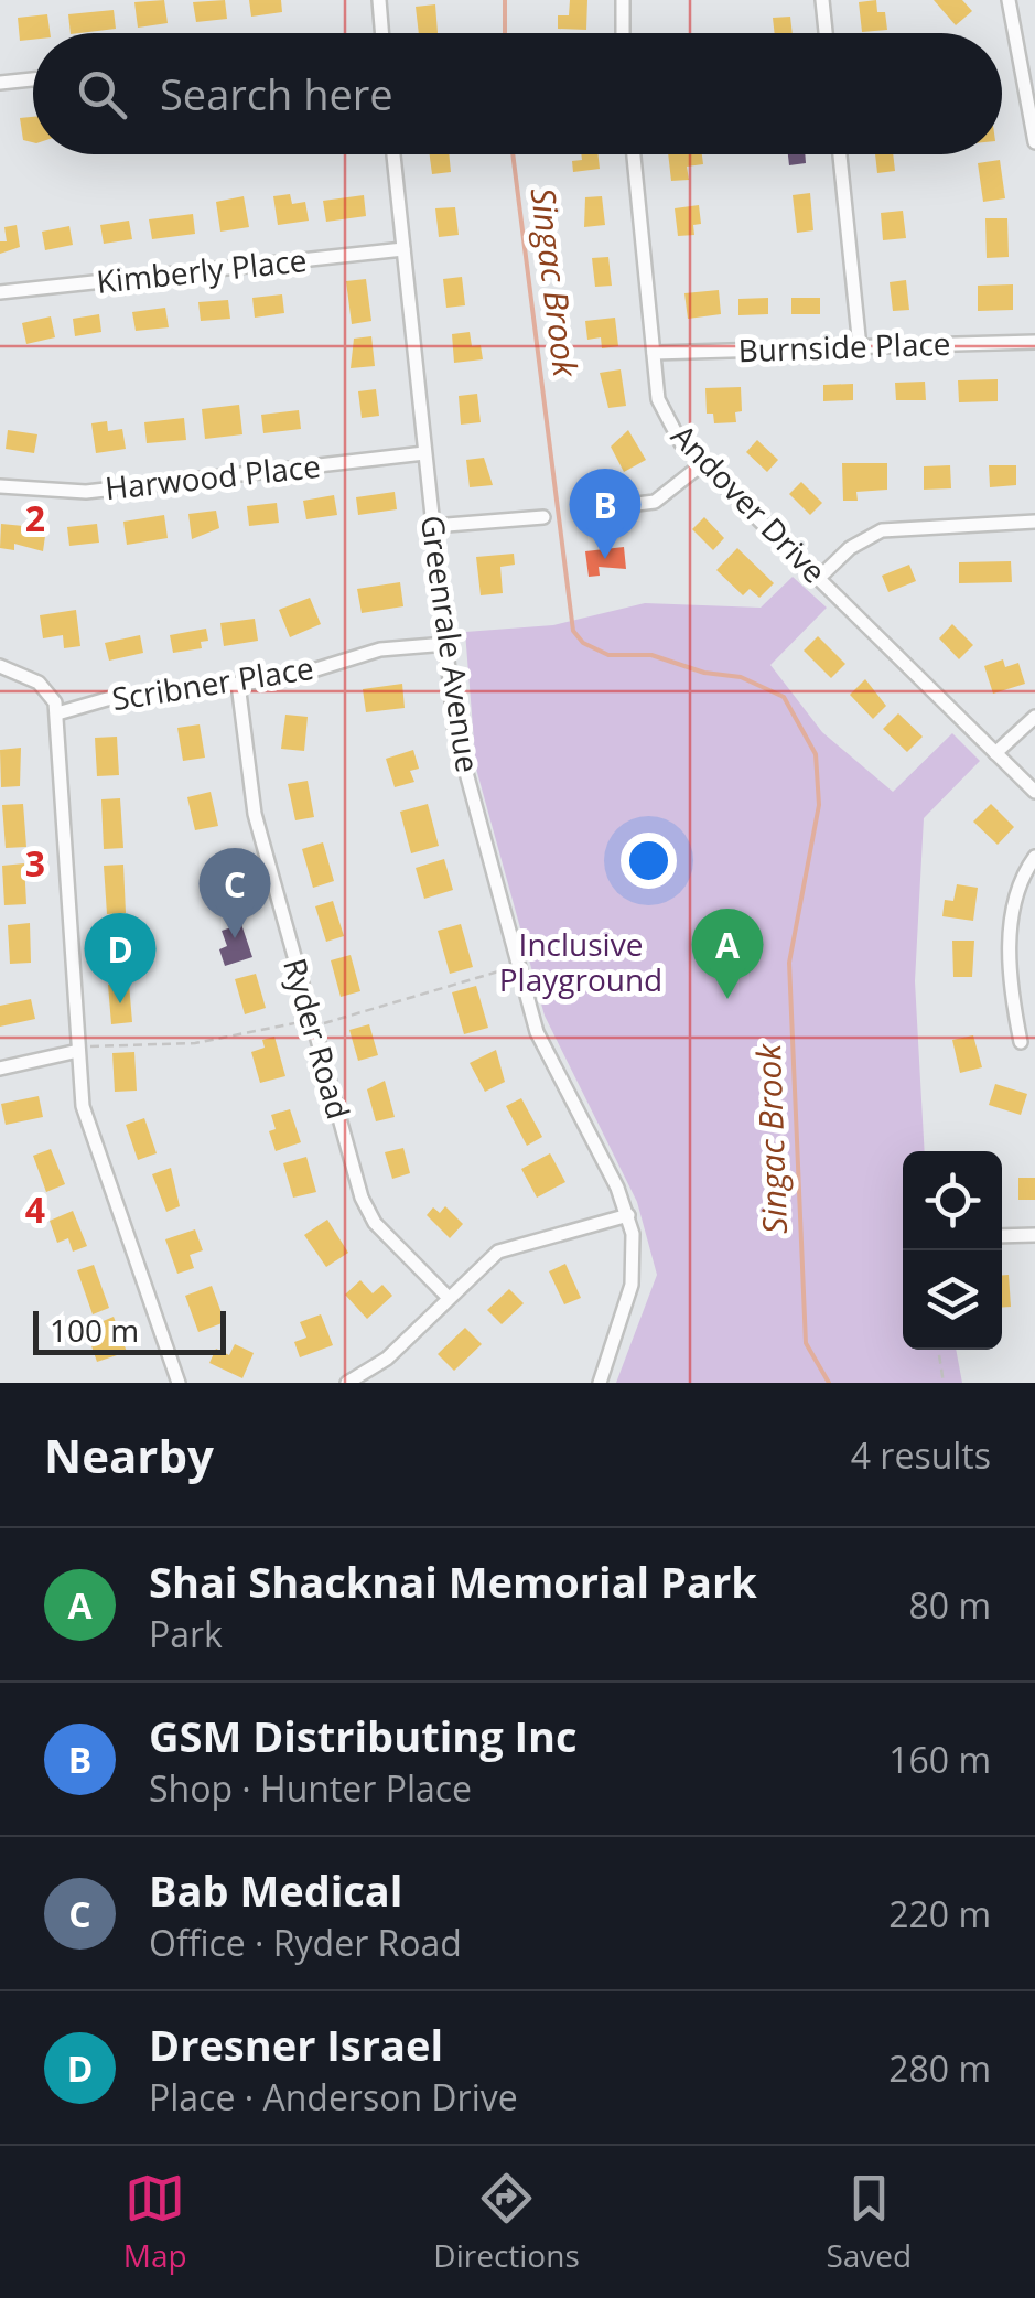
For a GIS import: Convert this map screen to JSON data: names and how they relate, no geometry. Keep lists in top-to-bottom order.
{
  "streets": {
    "street": [
      "Kimberly Place",
      "Burnside Place",
      "Harwood Place",
      "Andover Drive",
      "Greenrale Avenue",
      "Scribner Place",
      "Ryder Road"
    ]
  },
  "crossings": [
    ["Kimberly Place", "Greenrale Avenue"],
    ["Burnside Place", "Andover Drive"],
    ["Harwood Place", "Greenrale Avenue"],
    ["Greenrale Avenue", "Scribner Place"],
    ["Scribner Place", "Ryder Road"]
  ],
  "water": ["Singac Brook"],
  "parks": ["Inclusive Playground"],
  "scale_bar": "100 m",
  "page": {
    "search": "Search here",
    "pins": [
      "B",
      "C",
      "A",
      "D"
    ],
    "scale": "100 m",
    "heading": ["Nearby", "4 results"],
    "list": [
      {
        "mark": "A",
        "name": "Shai Shacknai Memorial Park",
        "note": "Park",
        "value": "80 m"
      },
      {
        "mark": "B",
        "name": "GSM Distributing Inc",
        "note": "Shop · Hunter Place",
        "value": "160 m"
      },
      {
        "mark": "C",
        "name": "Bab Medical",
        "note": "Office · Ryder Road",
        "value": "220 m"
      },
      {
        "mark": "D",
        "name": "Dresner Israel",
        "note": "Place · Anderson Drive",
        "value": "280 m"
      }
    ],
    "nav": ["Map", "Directions", "Saved"]
  },
  "grid": {
    "rows": ["2", "3", "4"]
  }
}
